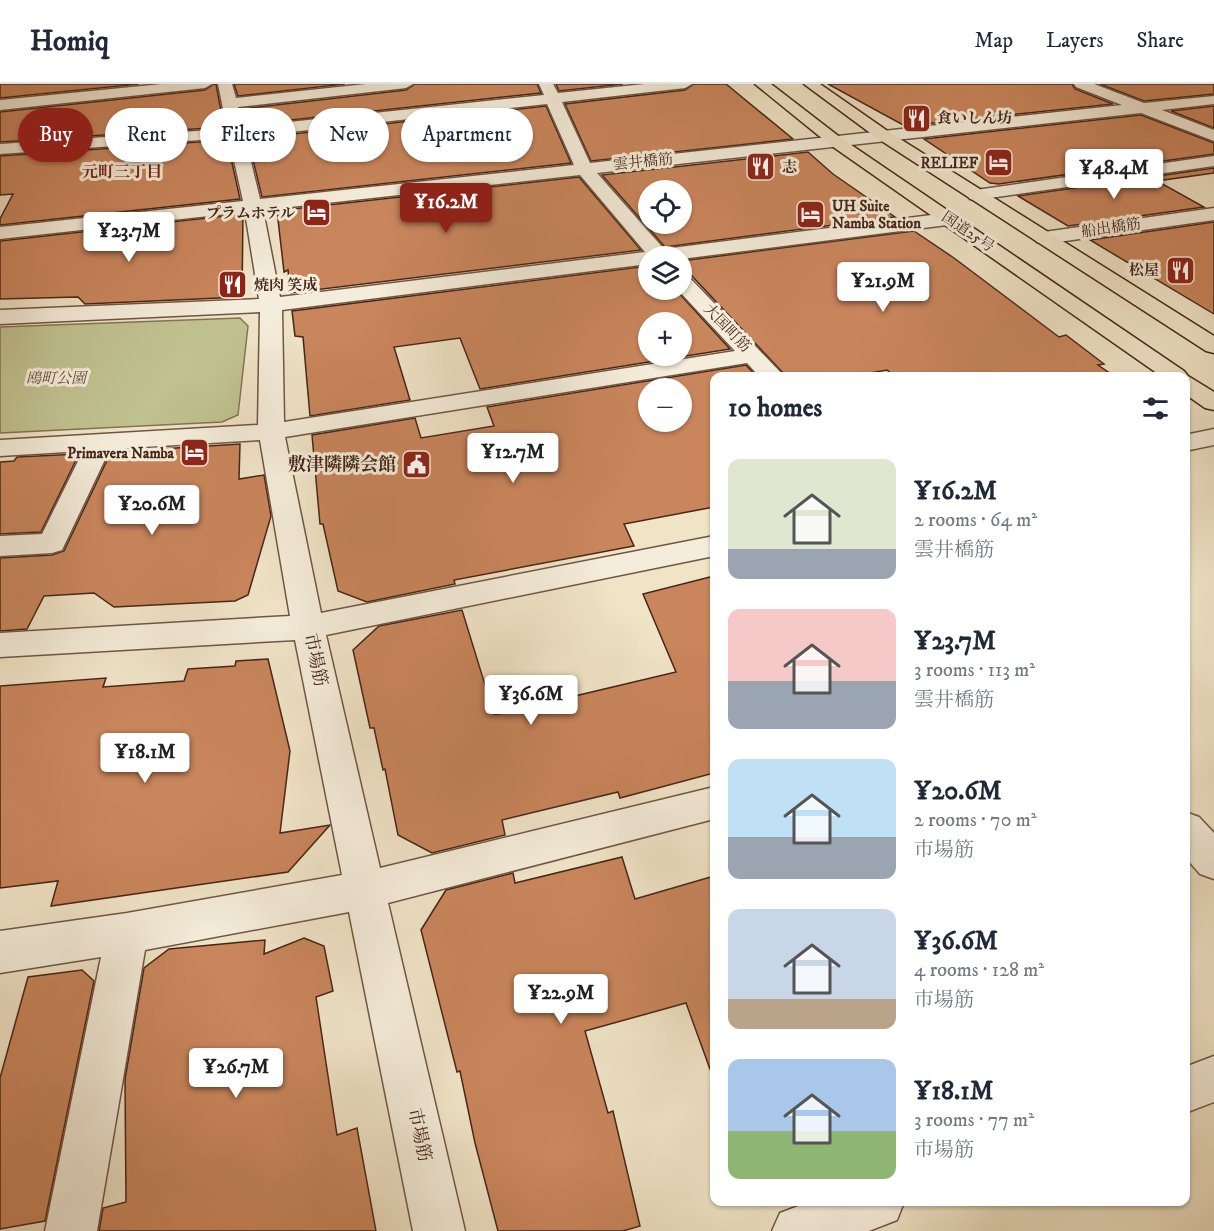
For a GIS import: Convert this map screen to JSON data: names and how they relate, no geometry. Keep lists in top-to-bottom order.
{
  "streets": {
    "highway": ["国道25号"],
    "street": [
      "雲井橋筋",
      "船出橋筋",
      "大国町筋",
      "市場筋"
    ]
  },
  "crossings": [
    ["雲井橋筋", "国道25号"],
    ["雲井橋筋", "市場筋"],
    ["船出橋筋", "国道25号"]
  ],
  "districts": ["元町三丁目"],
  "parks": ["鴎町公園"],
  "places": {
    "restaurant": [
      "食いしん坊",
      "志",
      "松屋",
      "焼肉 笑成"
    ],
    "hotel": [
      "RELIEF",
      "プラムホテル",
      "UH Suite Namba Station",
      "Primavera Namba"
    ],
    "public building": ["敷津隣隣会館"]
  },
  "page": {
    "header": "Homiq",
    "nav": ["Map", "Layers", "Share"],
    "chip": [
      "Buy",
      "Rent",
      "Filters",
      "New",
      "Apartment"
    ],
    "price": [
      "¥48.4M",
      "¥16.2M",
      "¥23.7M",
      "¥21.9M",
      "¥12.7M",
      "¥20.6M",
      "¥36.6M",
      "¥18.1M",
      "¥22.9M",
      "¥26.7M"
    ],
    "map_buttons": ["+", "−"],
    "heading": "10 homes",
    "list": [
      {
        "name": "¥16.2M",
        "note": "2 rooms · 64 m² · 雲井橋筋"
      },
      {
        "name": "¥23.7M",
        "note": "3 rooms · 113 m² · 雲井橋筋"
      },
      {
        "name": "¥20.6M",
        "note": "2 rooms · 70 m² · 市場筋"
      },
      {
        "name": "¥36.6M",
        "note": "4 rooms · 128 m² · 市場筋"
      },
      {
        "name": "¥18.1M",
        "note": "3 rooms · 77 m² · 市場筋"
      }
    ]
  }
}
